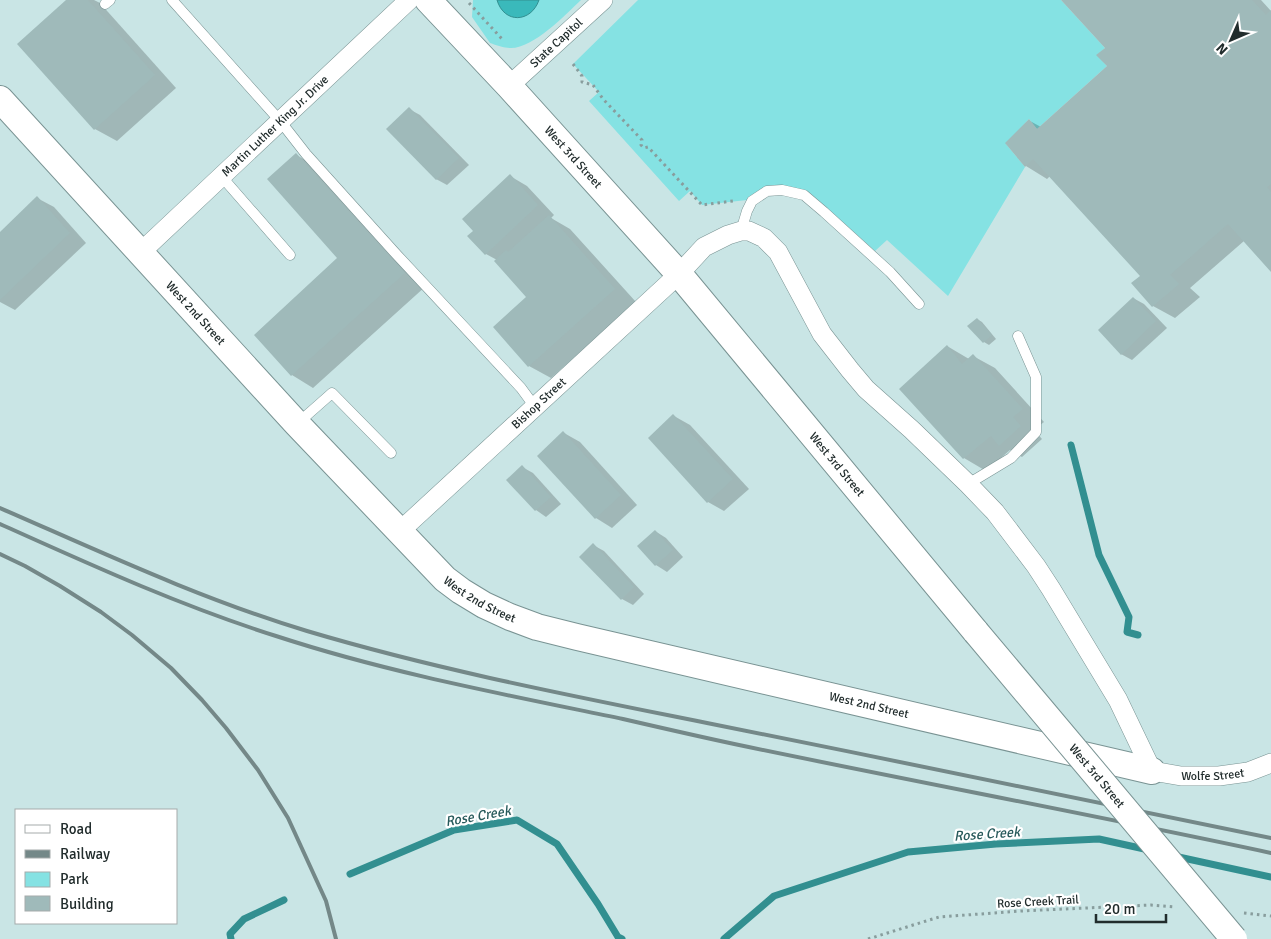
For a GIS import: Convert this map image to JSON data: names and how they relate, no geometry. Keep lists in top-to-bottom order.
{
  "streets": {
    "street": [
      "State Capitol",
      "Martin Luther King Jr. Drive",
      "West 3rd Street",
      "West 2nd Street",
      "Bishop Street",
      "Wolfe Street"
    ],
    "path": ["Rose Creek Trail"]
  },
  "crossings": [
    ["State Capitol", "West 3rd Street"],
    ["Martin Luther King Jr. Drive", "West 2nd Street"],
    ["West 3rd Street", "Bishop Street"],
    ["West 2nd Street", "Bishop Street"],
    ["West 2nd Street", "Wolfe Street"]
  ],
  "water": ["Rose Creek"],
  "legend": [
    "Road",
    "Railway",
    "Park",
    "Building"
  ],
  "scale_bar": "20 m",
  "north": "bottom left"
}
